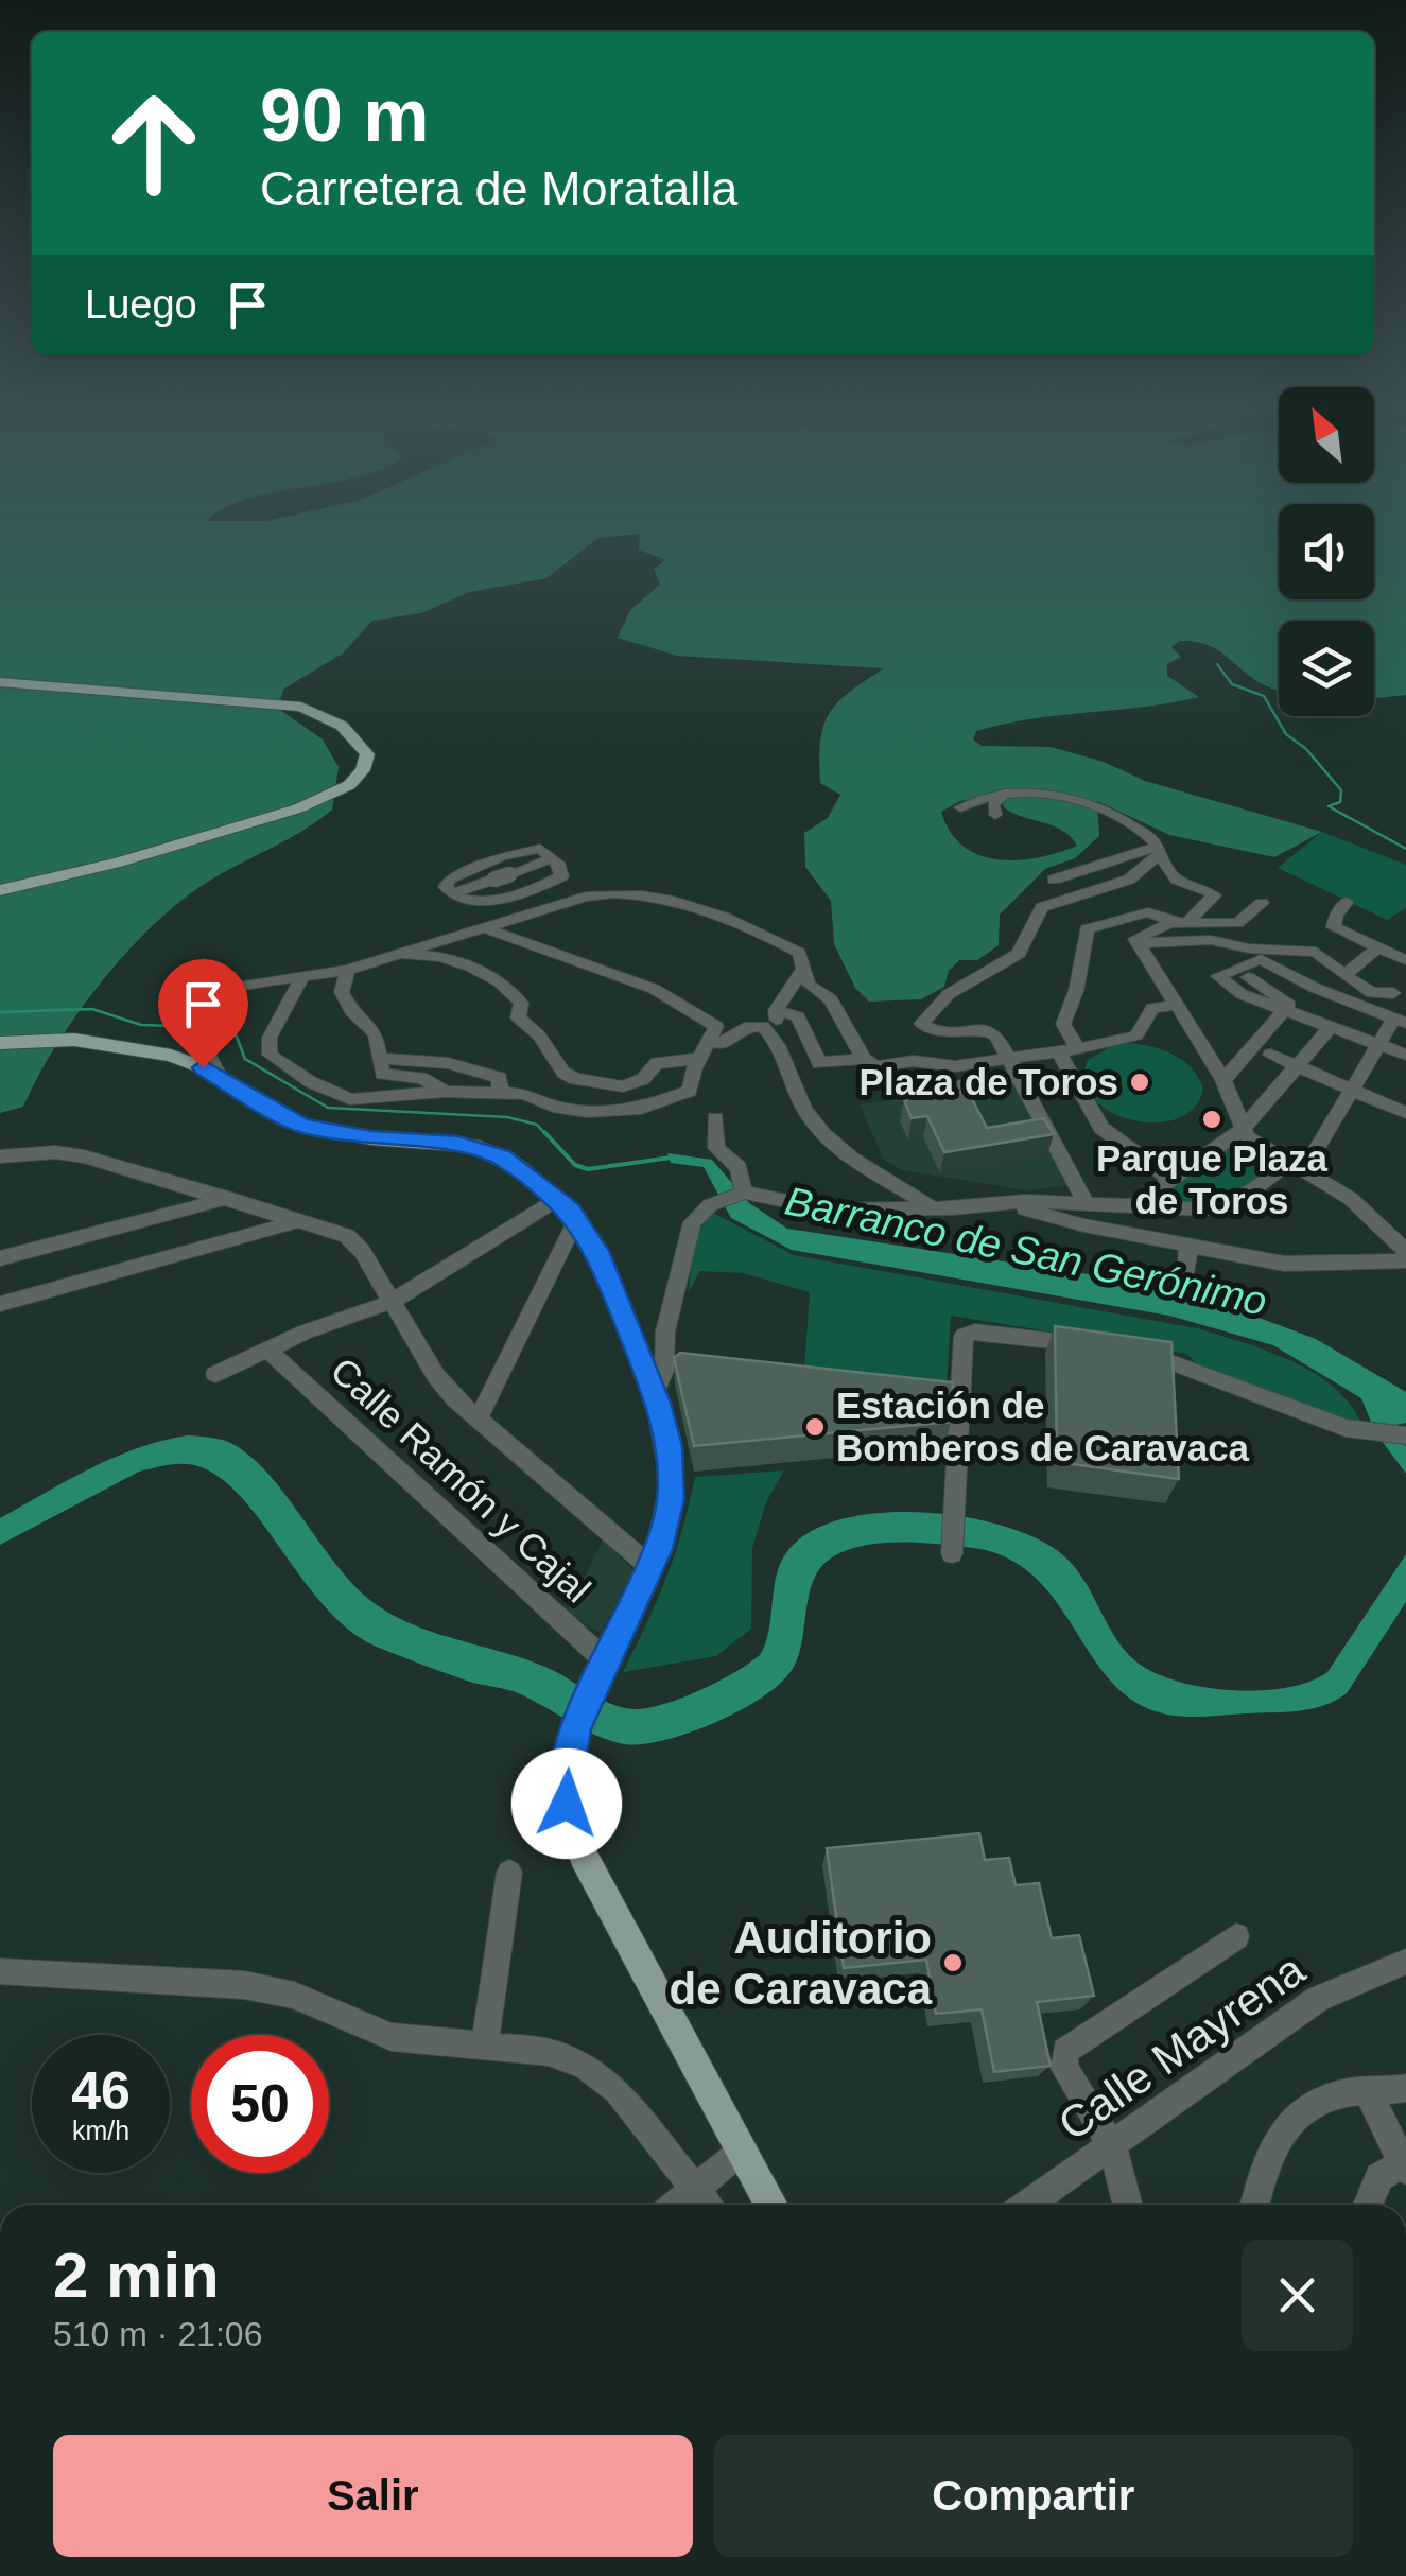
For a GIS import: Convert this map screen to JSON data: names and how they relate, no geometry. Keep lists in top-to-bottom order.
{
  "streets": {
    "street": ["Calle Ramón y Cajal", "Calle Mayrena"]
  },
  "water": ["Barranco de San Gerónimo"],
  "places": [
    "Plaza de Toros",
    "Parque Plaza de Toros",
    "Estación de Bomberos de Caravaca",
    "Auditorio de Caravaca"
  ],
  "north": "top left",
  "page": {
    "turn": ["90 m", "Carretera de Moratalla"],
    "then": "Luego",
    "speed": "46 km/h",
    "limit": "50",
    "heading": ["2 min", "510 m · 21:06"],
    "buttons": ["Salir", "Compartir"]
  }
}
